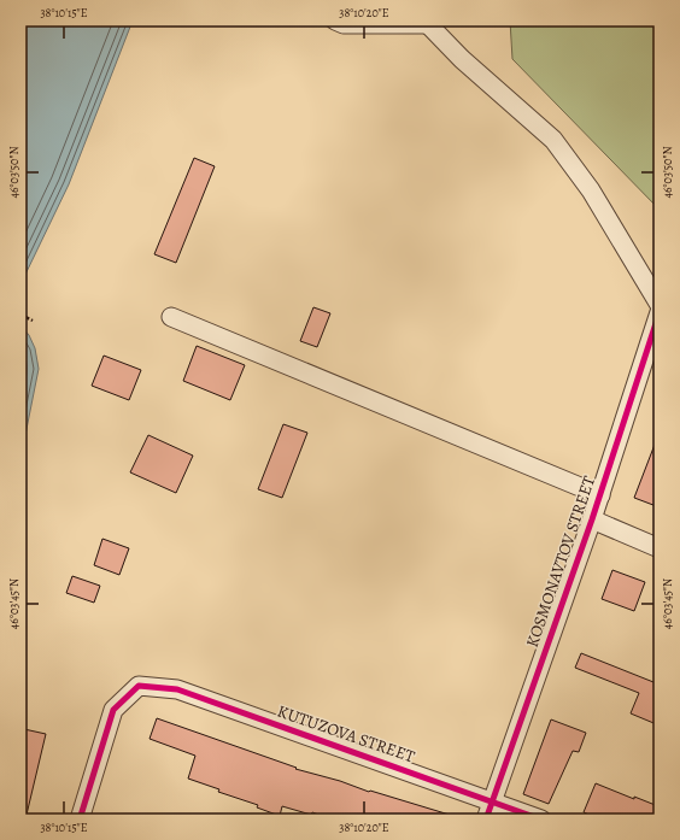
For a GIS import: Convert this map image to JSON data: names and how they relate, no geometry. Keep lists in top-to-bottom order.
{
  "streets": {
    "street": ["KOSMONAVTOV STREET", "KUTUZOVA STREET"]
  },
  "crossings": [
    ["KOSMONAVTOV STREET", "KUTUZOVA STREET"]
  ],
  "coordinates": [
    "38°10'15\"E",
    "38°10'20\"E",
    "46°03'50\"N",
    "46°03'45\"N"
  ]
}
